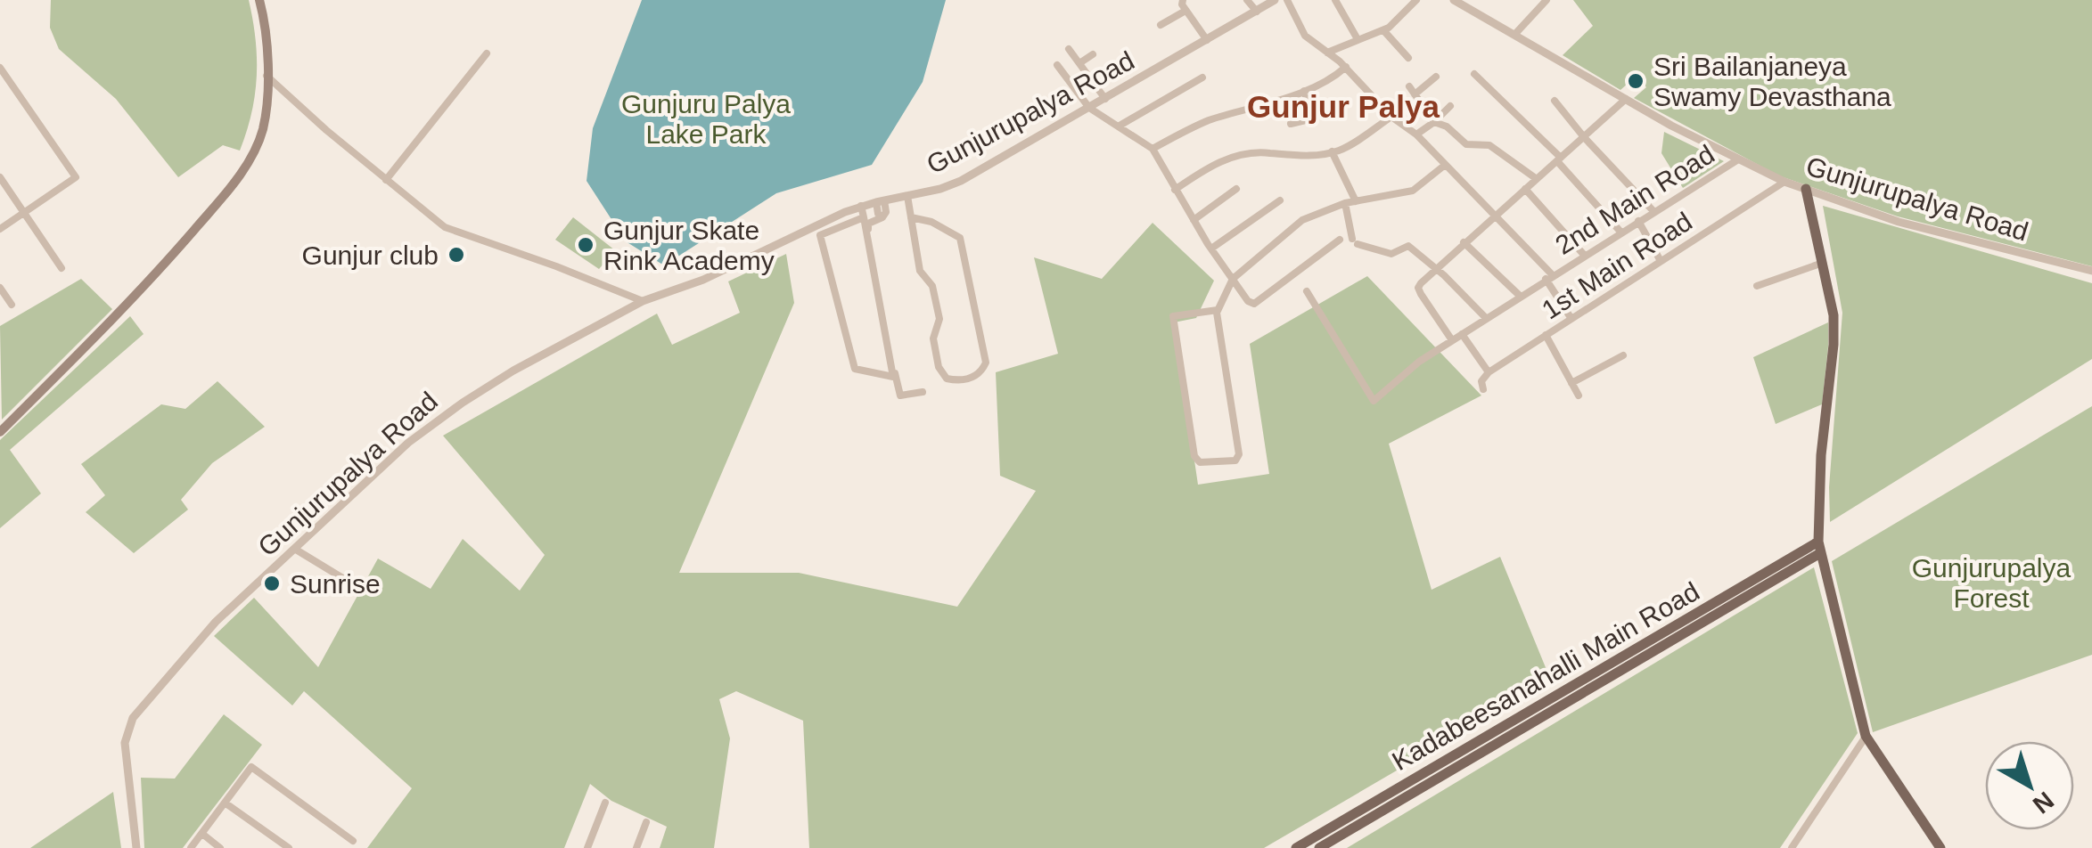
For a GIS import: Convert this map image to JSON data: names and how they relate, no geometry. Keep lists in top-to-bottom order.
{
  "streets": {
    "main road": ["Kadabeesanahalli Main Road"],
    "street": ["Gunjurupalya Road", "2nd Main Road", "1st Main Road"]
  },
  "crossings": [
    ["Gunjurupalya Road", "2nd Main Road"],
    ["Gunjurupalya Road", "1st Main Road"]
  ],
  "districts": ["Gunjur Palya"],
  "parks": ["Gunjuru Palya Lake Park", "Gunjurupalya Forest"],
  "places": [
    "Sri Bailanjaneya Swamy Devasthana",
    "Gunjur Skate Rink Academy",
    "Gunjur club",
    "Sunrise"
  ],
  "north": "bottom right"
}
